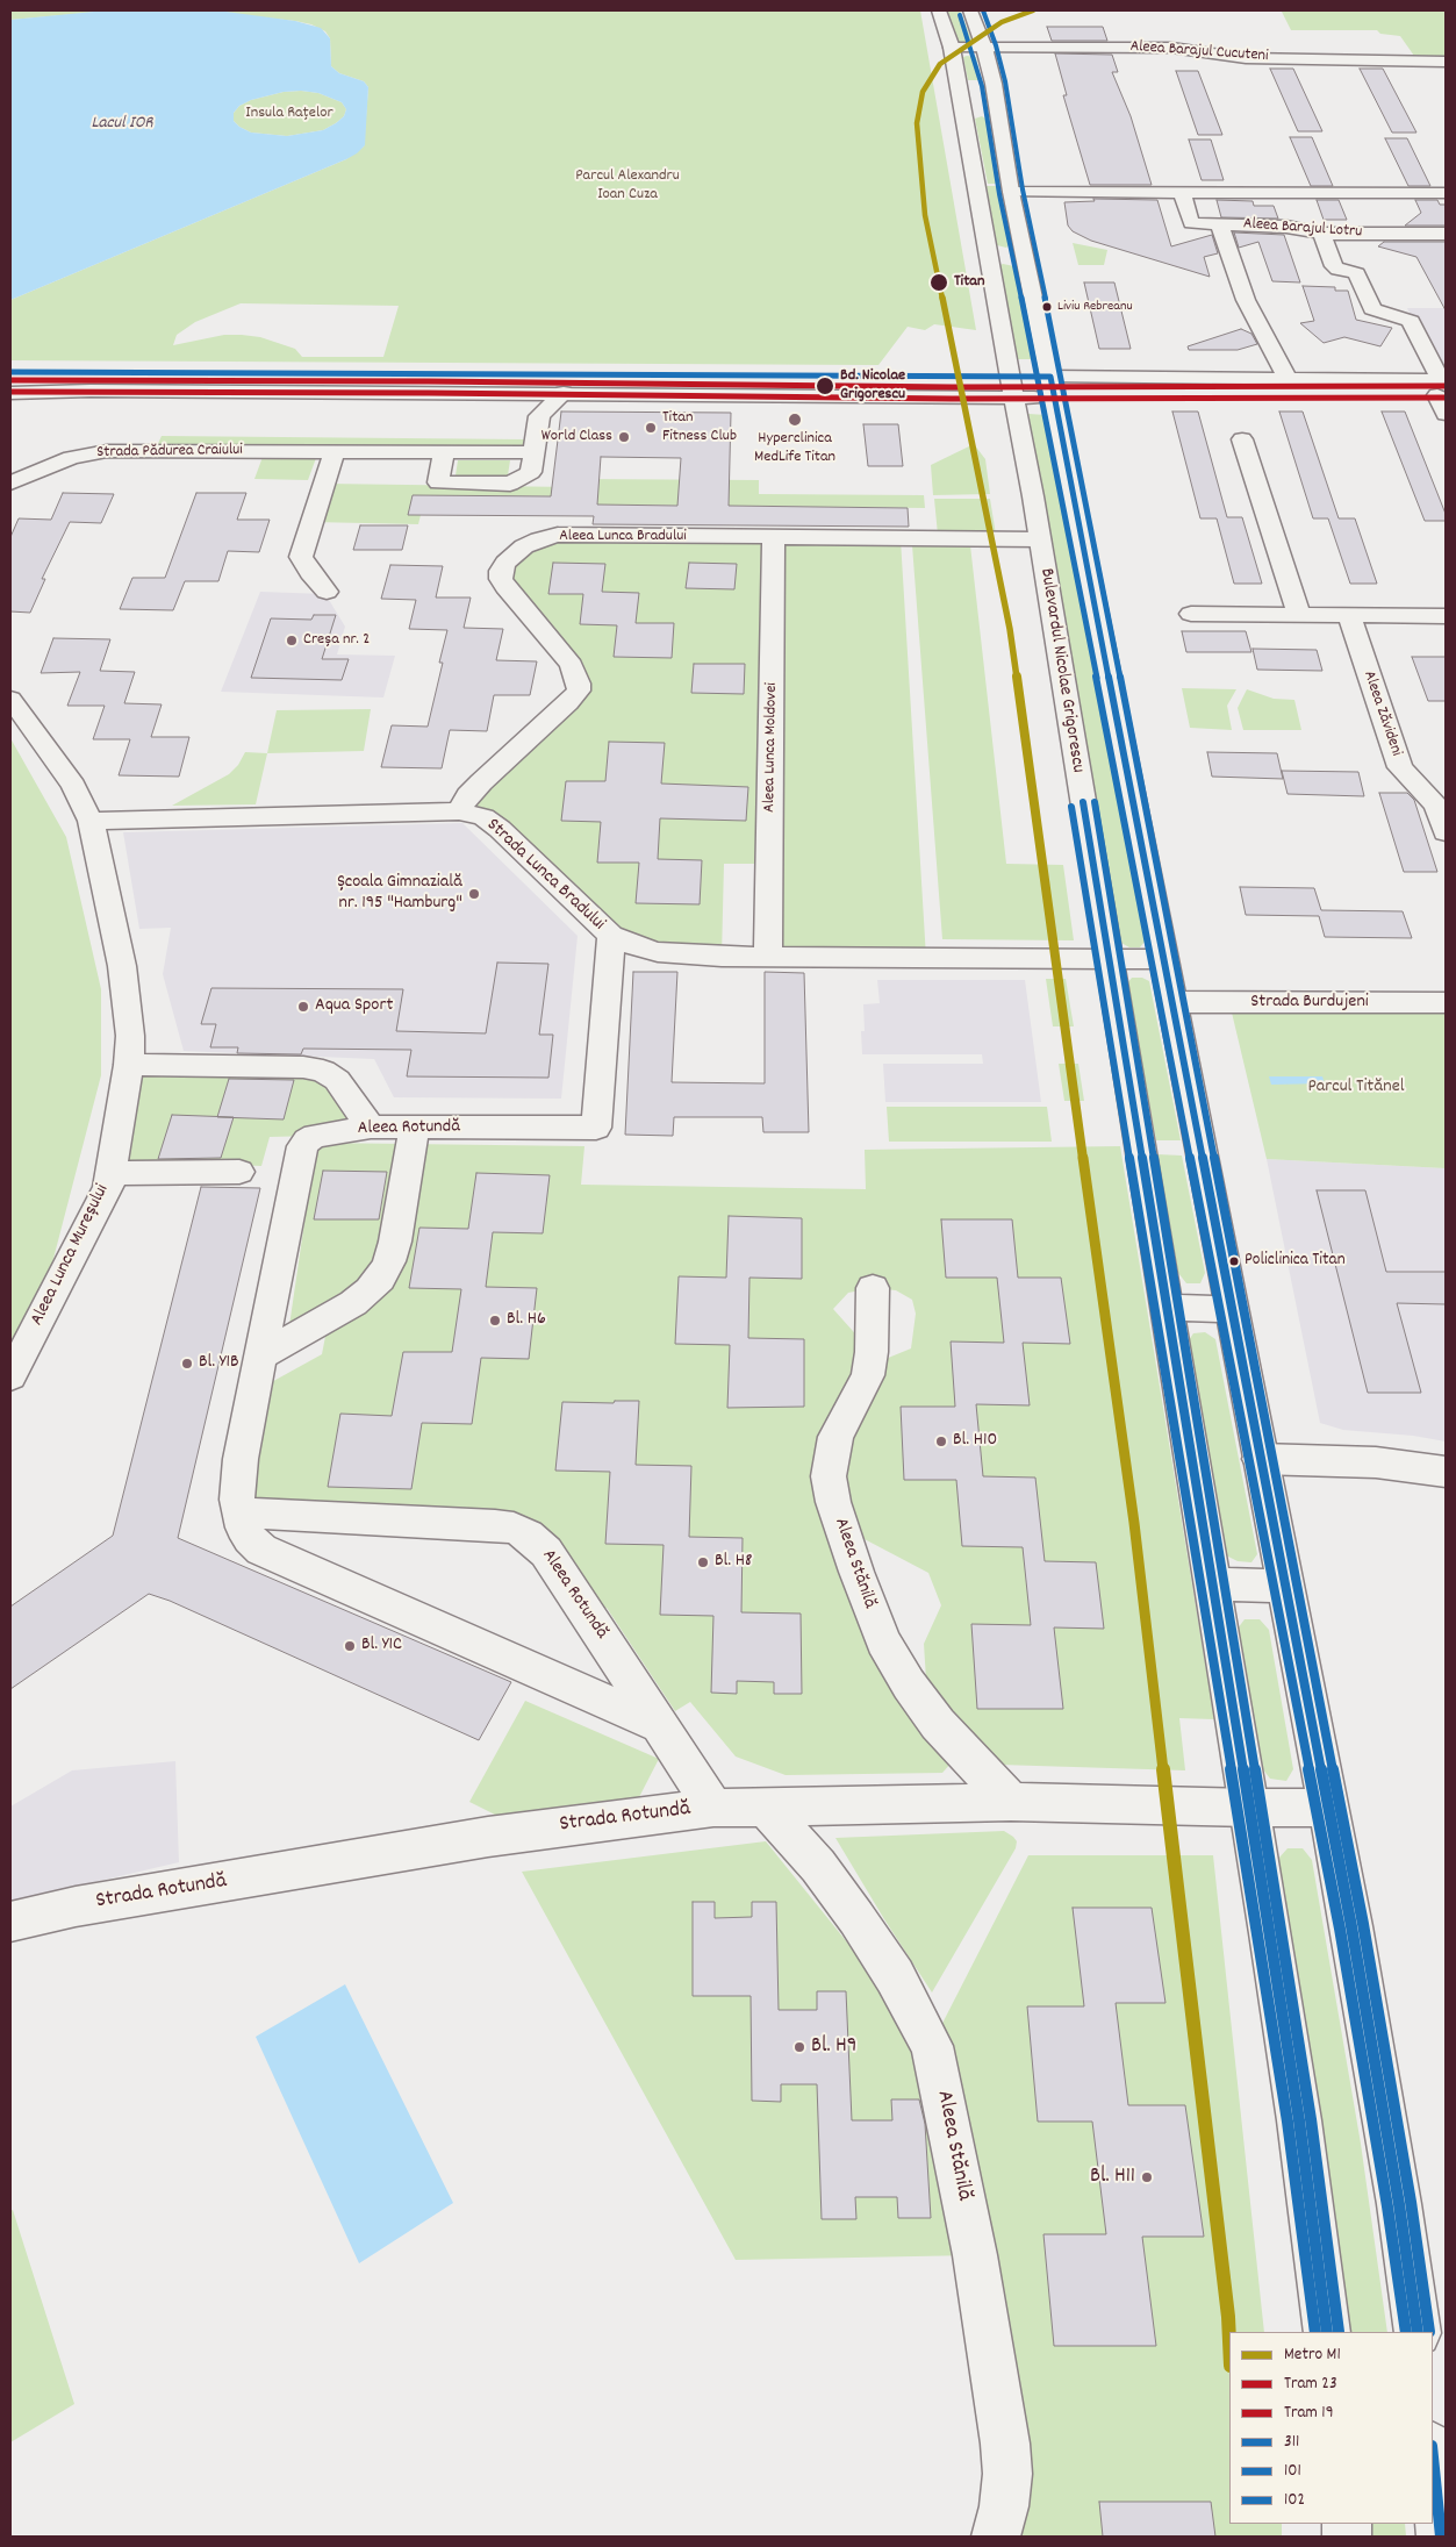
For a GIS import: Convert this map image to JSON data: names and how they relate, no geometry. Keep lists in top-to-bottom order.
{
  "streets": {
    "street": [
      "Aleea Barajul Cucuteni",
      "Aleea Barajul Lotru",
      "Strada Pădurea Craiului",
      "Aleea Lunca Bradului",
      "Bulevardul Nicolae Grigorescu",
      "Aleea Zăvideni",
      "Aleea Lunca Moldovei",
      "Strada Lunca Bradului",
      "Strada Burdujeni",
      "Aleea Rotundă",
      "Aleea Lunca Mureșului",
      "Aleea Stănilă",
      "Strada Rotundă"
    ]
  },
  "crossings": [
    ["Aleea Barajul Cucuteni", "Bulevardul Nicolae Grigorescu"],
    ["Aleea Lunca Bradului", "Bulevardul Nicolae Grigorescu"],
    ["Aleea Lunca Bradului", "Aleea Lunca Moldovei"],
    ["Aleea Lunca Bradului", "Strada Lunca Bradului"],
    ["Bulevardul Nicolae Grigorescu", "Strada Lunca Bradului"],
    ["Bulevardul Nicolae Grigorescu", "Strada Rotundă"],
    ["Aleea Lunca Moldovei", "Strada Lunca Bradului"],
    ["Strada Lunca Bradului", "Aleea Rotundă"],
    ["Strada Lunca Bradului", "Aleea Lunca Mureșului"],
    ["Aleea Rotundă", "Strada Rotundă"],
    ["Aleea Stănilă", "Strada Rotundă"]
  ],
  "water": ["Lacul IOR"],
  "parks": ["Insula Rațelor", "Parcul Alexandru Ioan Cuza", "Parcul Titănel"],
  "places": [
    "Titan",
    "Liviu Rebreanu",
    "Bd. Nicolae Grigorescu",
    "Hyperclinica MedLife Titan",
    "Titan Fitness Club",
    "World Class",
    "Creșa nr. 2",
    "Școala Gimnazială nr. 195 \"Hamburg\"",
    "Aqua Sport",
    "Policlinica Titan",
    "Bl. H6",
    "Bl. Y1B",
    "Bl. H10",
    "Bl. H8",
    "Bl. Y1C",
    "Bl. H9",
    "Bl. H11"
  ],
  "lines": [
    "metro line M1",
    "transit line 102",
    "transit line 101",
    "transit line 311",
    "tram line 23",
    "tram line 19"
  ],
  "legend": [
    "Metro M1",
    "Tram 23",
    "Tram 19",
    "311",
    "101",
    "102"
  ]
}
